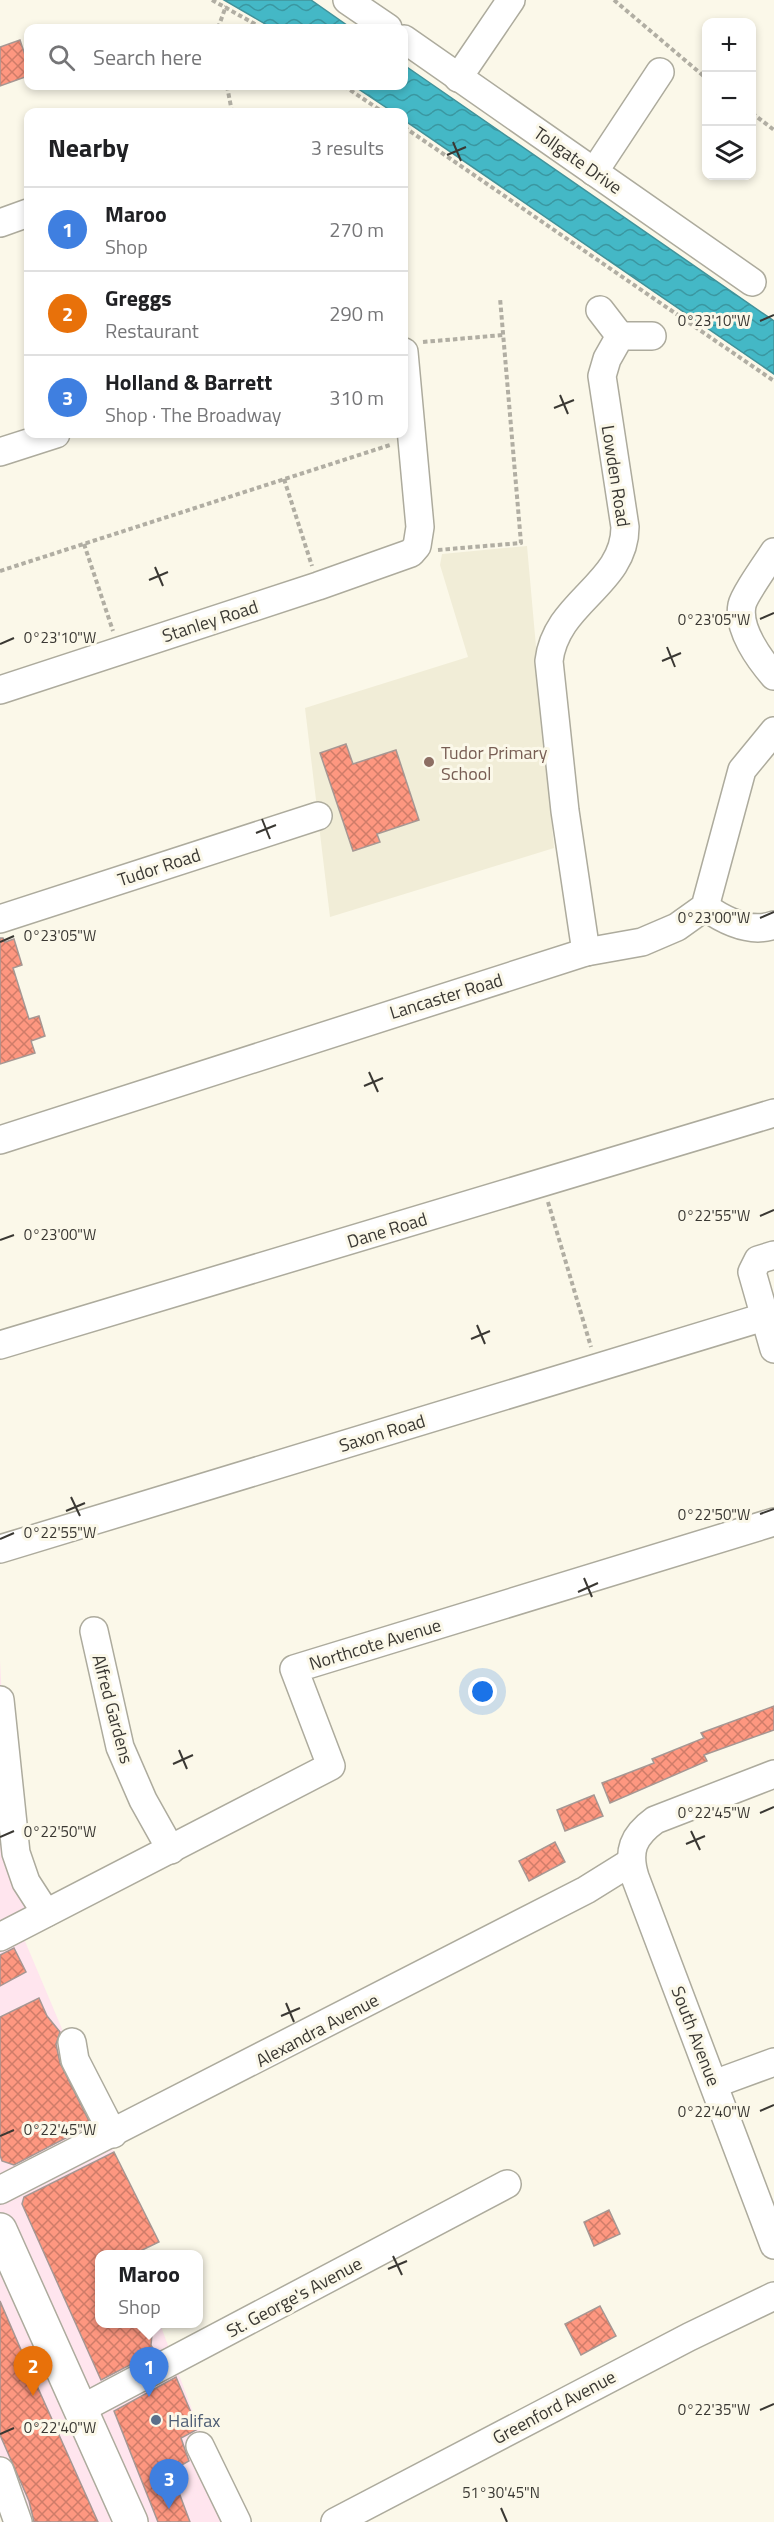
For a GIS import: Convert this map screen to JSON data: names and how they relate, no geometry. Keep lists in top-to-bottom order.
{
  "streets": {
    "street": [
      "Tollgate Drive",
      "Lowden Road",
      "Stanley Road",
      "Tudor Road",
      "Lancaster Road",
      "Dane Road",
      "Saxon Road",
      "Northcote Avenue",
      "Alfred Gardens",
      "Alexandra Avenue",
      "South Avenue",
      "St. George's Avenue",
      "Greenford Avenue"
    ]
  },
  "crossings": [
    ["Lowden Road", "Lancaster Road"],
    ["Northcote Avenue", "Alfred Gardens"],
    ["Alexandra Avenue", "South Avenue"]
  ],
  "places": ["Tudor Primary School", "Halifax"],
  "page": {
    "map_buttons": ["+", "−"],
    "search": "Search here",
    "heading": ["Nearby", "3 results"],
    "list": [
      {
        "mark": "1",
        "name": "Maroo",
        "note": "Shop",
        "value": "270 m"
      },
      {
        "mark": "2",
        "name": "Greggs",
        "note": "Restaurant",
        "value": "290 m"
      },
      {
        "mark": "3",
        "name": "Holland & Barrett",
        "note": "Shop · The Broadway",
        "value": "310 m"
      }
    ],
    "popup": ["Maroo", "Shop"],
    "pins": ["2", "1", "3"]
  },
  "coordinates": [
    "0°23'10\"W",
    "0°23'05\"W",
    "0°23'00\"W",
    "0°22'55\"W",
    "0°22'50\"W",
    "0°22'45\"W",
    "0°22'40\"W",
    "0°22'35\"W",
    "51°30'45\"N"
  ]
}
